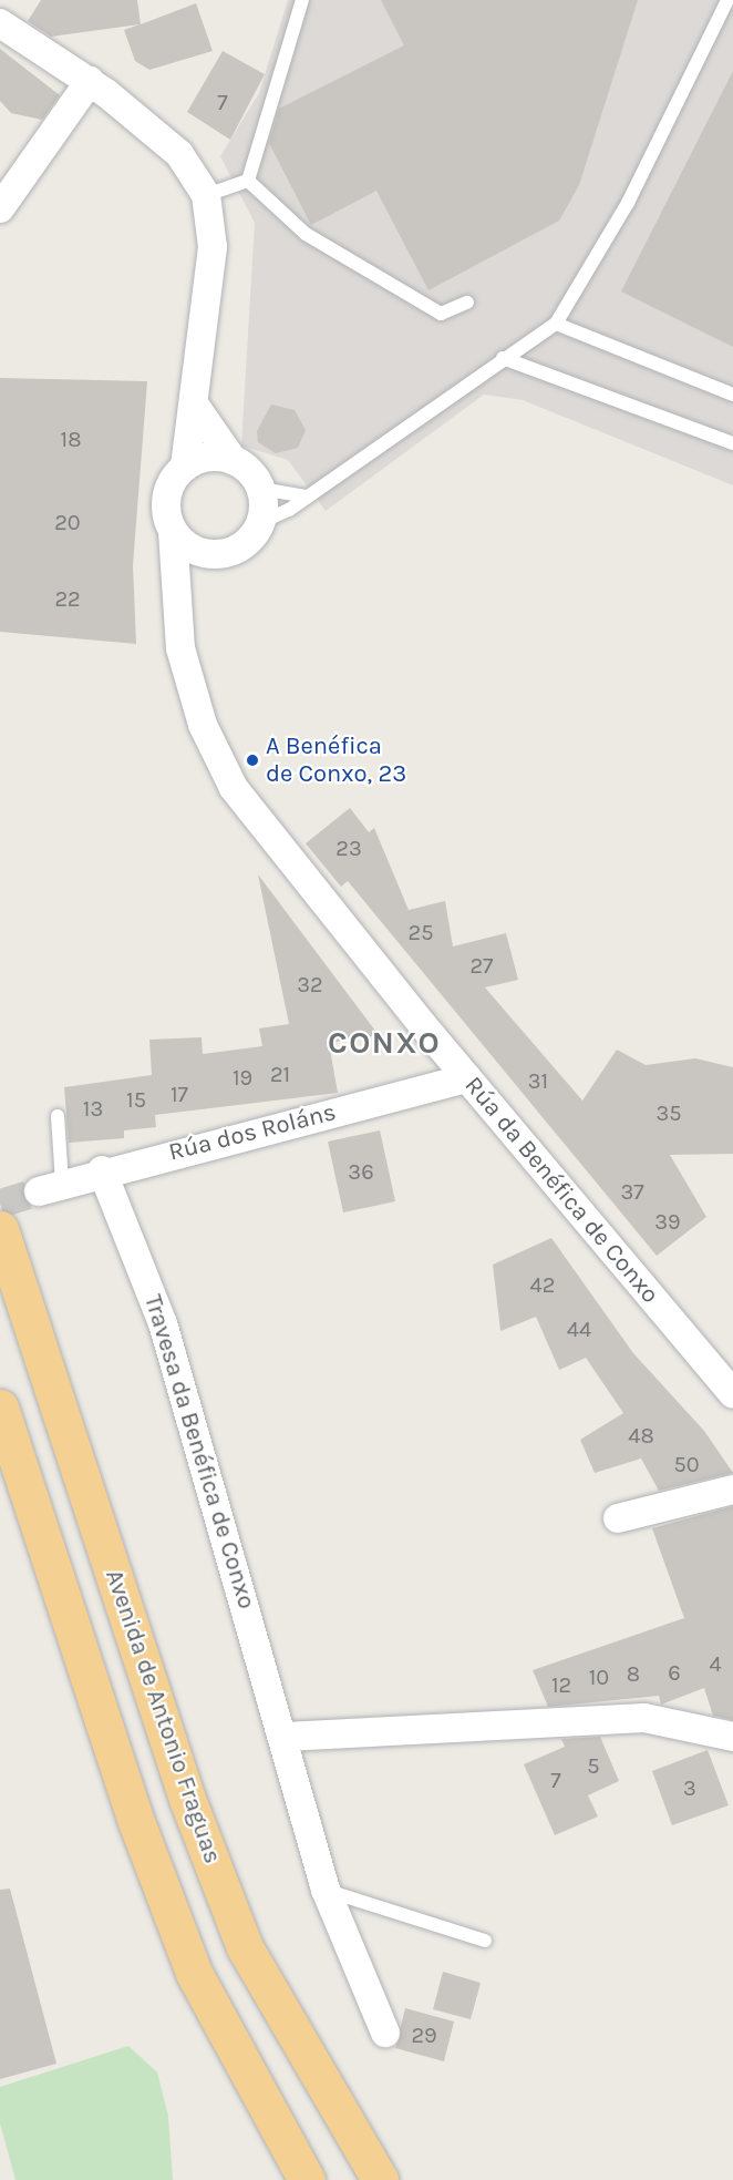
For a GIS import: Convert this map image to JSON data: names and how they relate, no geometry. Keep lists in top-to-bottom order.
{
  "streets": {
    "highway": ["Avenida de Antonio Fraguas"],
    "street": ["Rúa dos Roláns", "Rúa da Benéfica de Conxo", "Travesa da Benéfica de Conxo"]
  },
  "crossings": [
    ["Rúa dos Roláns", "Rúa da Benéfica de Conxo"],
    ["Rúa dos Roláns", "Travesa da Benéfica de Conxo"]
  ],
  "districts": ["CONXO"],
  "places": ["A Benéfica de Conxo, 23"],
  "house_numbers": [
    "7",
    "18",
    "20",
    "22",
    "23",
    "25",
    "27",
    "32",
    "21",
    "19",
    "31",
    "17",
    "15",
    "13",
    "35",
    "36",
    "37",
    "39",
    "42",
    "44",
    "48",
    "50",
    "4",
    "6",
    "8",
    "10",
    "12",
    "5",
    "7",
    "3",
    "29"
  ]
}
